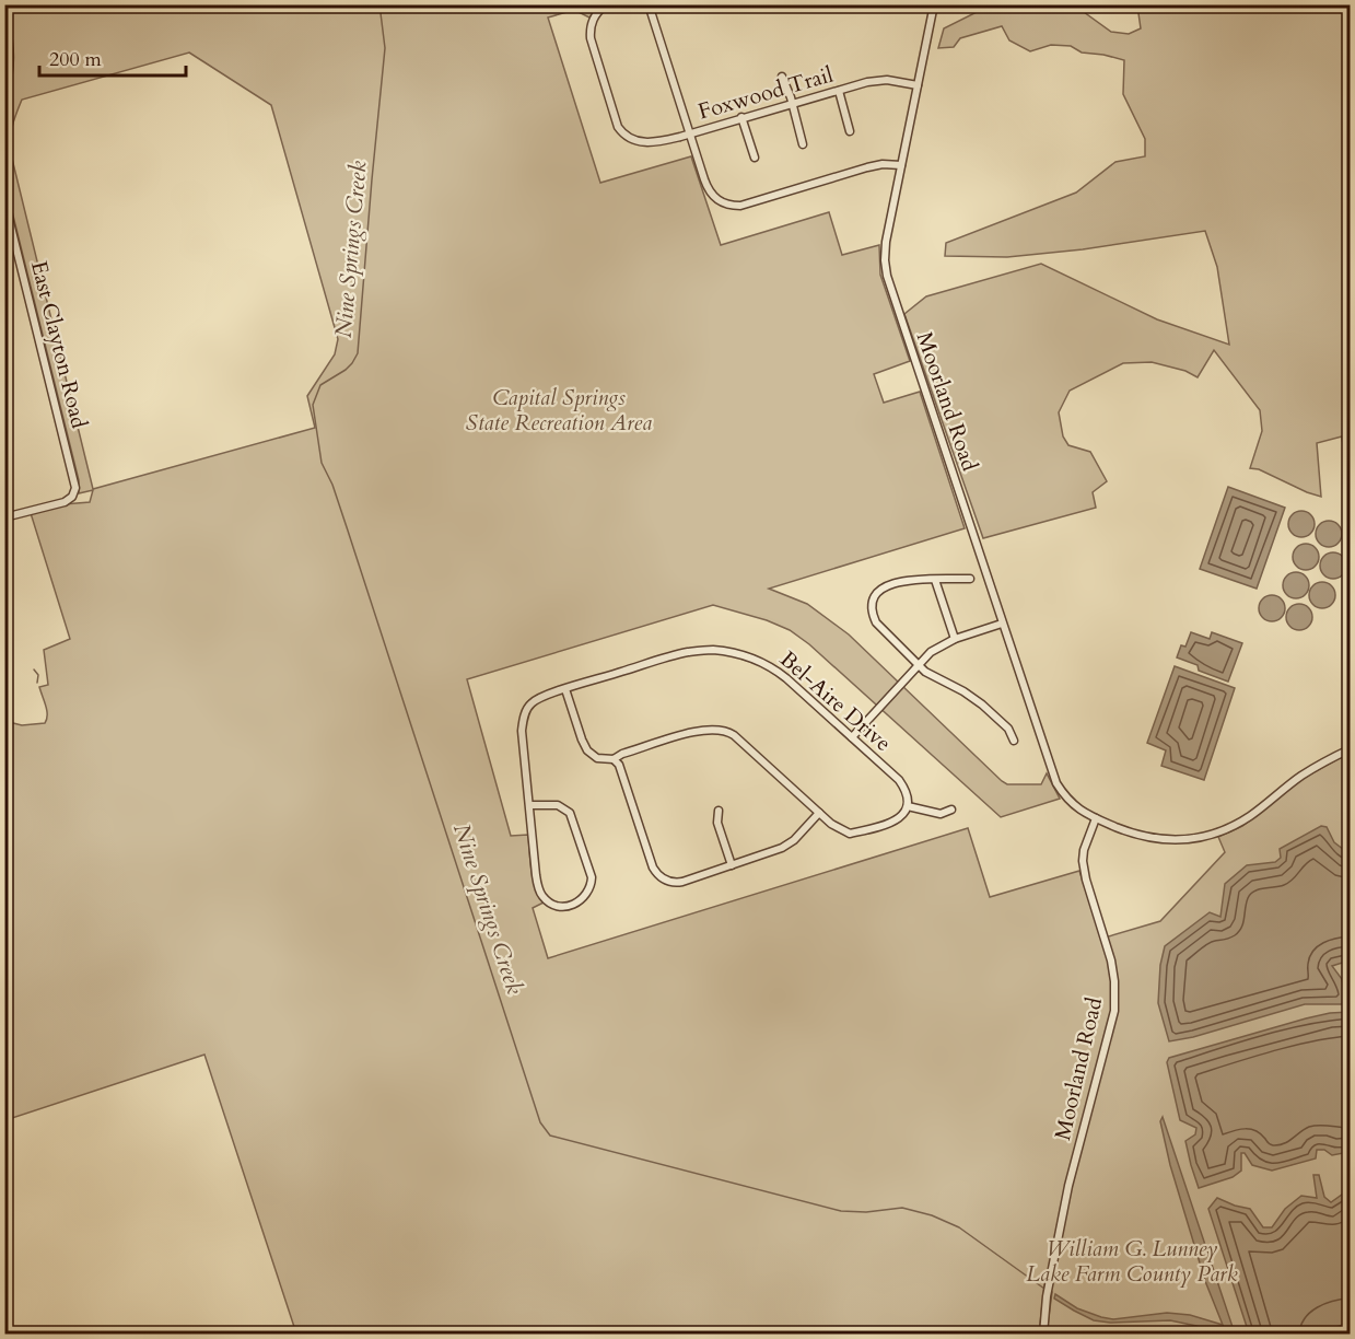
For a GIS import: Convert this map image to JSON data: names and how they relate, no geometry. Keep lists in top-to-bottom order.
{
  "streets": {
    "street": [
      "Foxwood Trail",
      "East Clayton Road",
      "Moorland Road",
      "Bel-Aire Drive"
    ]
  },
  "crossings": [
    ["Foxwood Trail", "Moorland Road"]
  ],
  "water": ["Nine Springs Creek"],
  "parks": ["Capital Springs State Recreation Area", "William G. Lunney Lake Farm County Park"],
  "scale_bar": "200 m"
}
